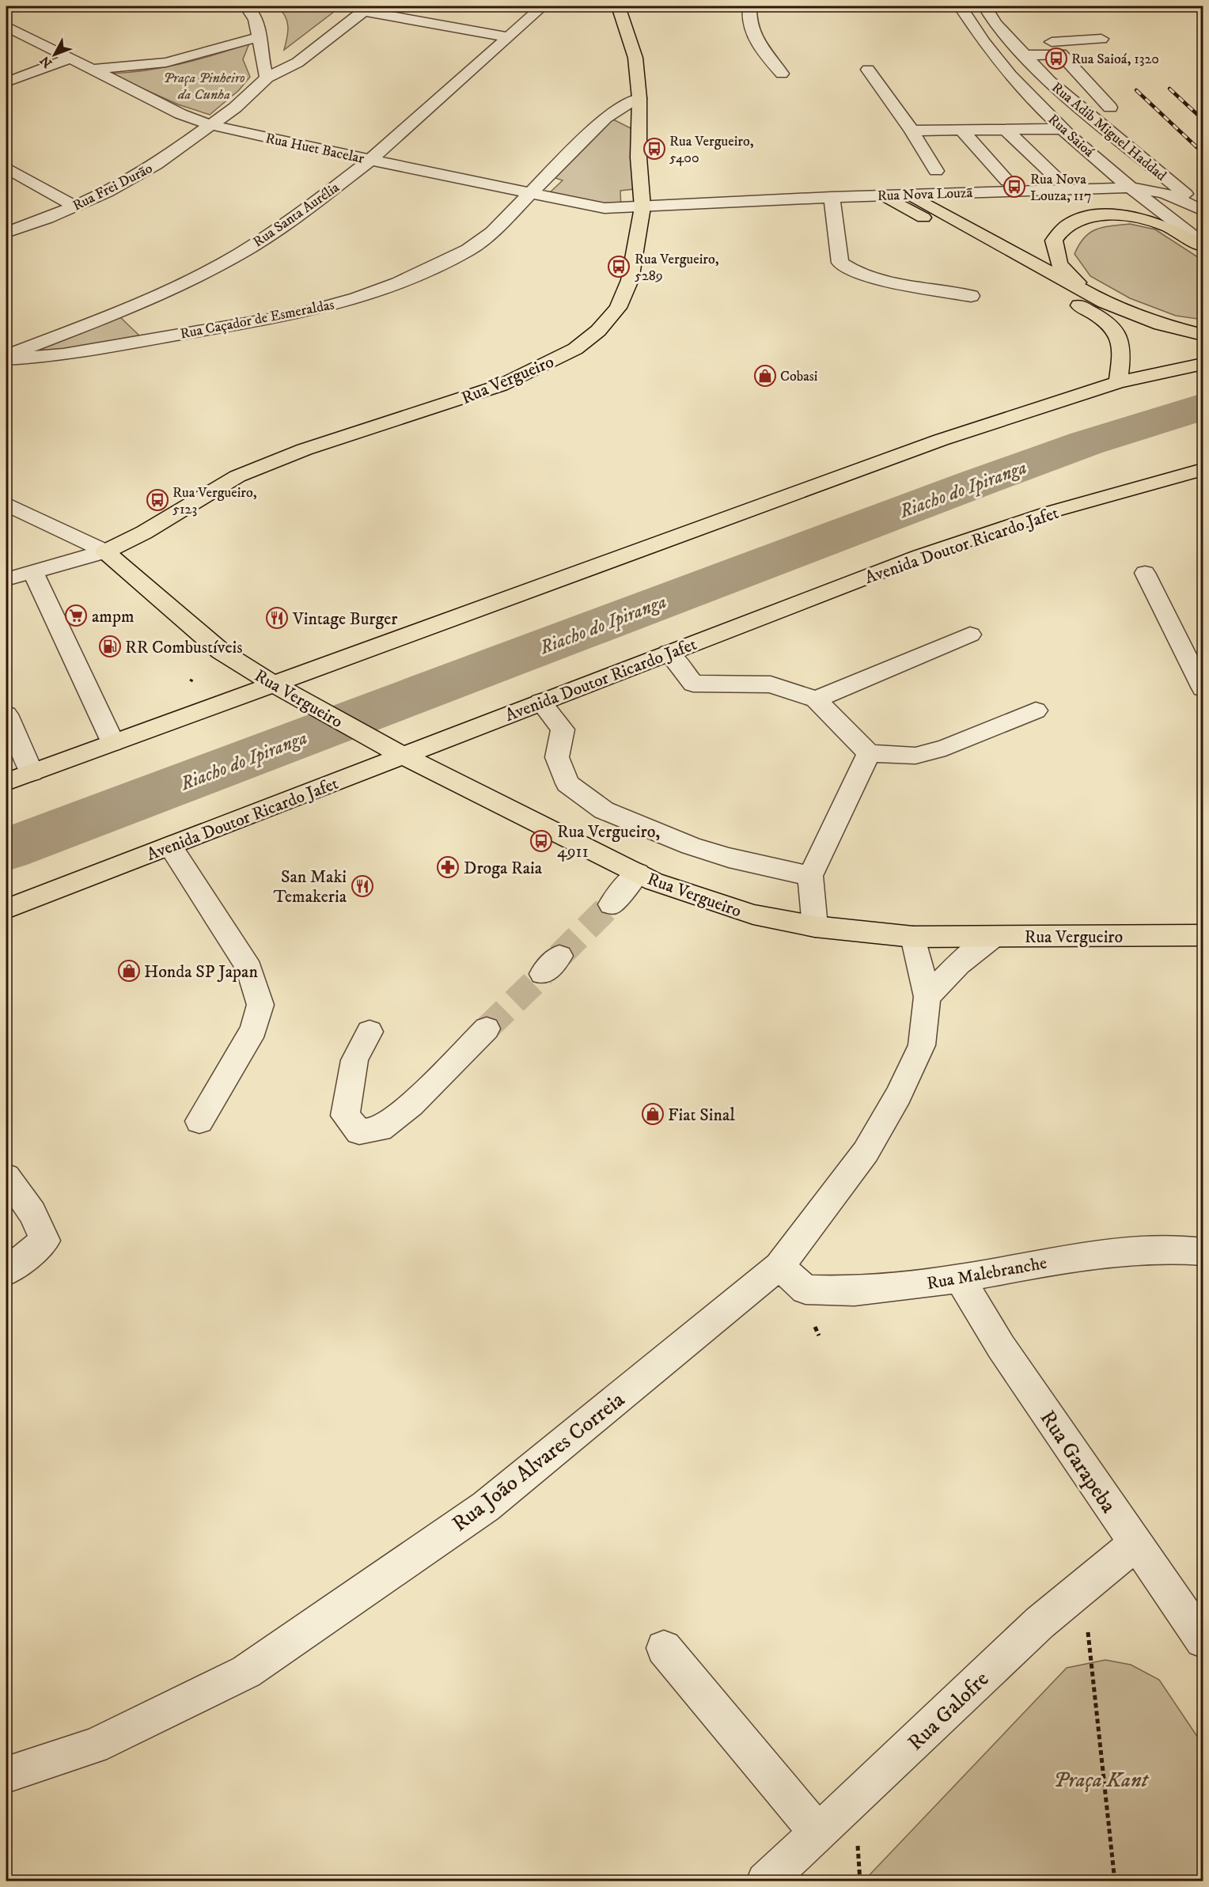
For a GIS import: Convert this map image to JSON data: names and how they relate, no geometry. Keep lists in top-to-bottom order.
{
  "streets": {
    "main road": ["Rua Vergueiro", "Avenida Doutor Ricardo Jafet"],
    "street": [
      "Rua Adib Miguel Haddad",
      "Rua Saioá",
      "Rua Huet Bacelar",
      "Rua Frei Durão",
      "Rua Nova Louzã",
      "Rua Santa Aurélia",
      "Rua Caçador de Esmeraldas",
      "Rua Malebranche",
      "Rua João Alvares Correia",
      "Rua Garapeba",
      "Rua Galofre"
    ]
  },
  "crossings": [
    ["Rua Adib Miguel Haddad", "Rua Nova Louzã"],
    ["Rua Saioá", "Rua Nova Louzã"],
    ["Rua Huet Bacelar", "Rua Frei Durão"],
    ["Rua Huet Bacelar", "Rua Nova Louzã"],
    ["Rua Huet Bacelar", "Rua Santa Aurélia"],
    ["Rua Huet Bacelar", "Rua Caçador de Esmeraldas"],
    ["Rua Huet Bacelar", "Rua Vergueiro"],
    ["Rua Nova Louzã", "Rua Vergueiro"],
    ["Rua Santa Aurélia", "Rua Caçador de Esmeraldas"],
    ["Rua Caçador de Esmeraldas", "Rua Vergueiro"],
    ["Rua Vergueiro", "Avenida Doutor Ricardo Jafet"],
    ["Rua Vergueiro", "Rua João Alvares Correia"],
    ["Rua Malebranche", "Rua João Alvares Correia"],
    ["Rua Malebranche", "Rua Garapeba"],
    ["Rua Garapeba", "Rua Galofre"]
  ],
  "water": ["Riacho do Ipiranga"],
  "parks": ["Praça Pinheiro da Cunha", "Praça Kant"],
  "places": {
    "bus stop": [
      "Rua Saioá, 1320",
      "Rua Vergueiro, 5400",
      "Rua Nova Louza, 117",
      "Rua Vergueiro, 5289",
      "Rua Vergueiro, 5123",
      "Rua Vergueiro, 4911"
    ],
    "shop": ["Cobasi", "Honda SP Japan", "Fiat Sinal"],
    "supermarket": ["ampm"],
    "restaurant": ["Vintage Burger", "San Maki Temakeria"],
    "fuel station": ["RR Combustíveis"],
    "pharmacy": ["Droga Raia"]
  },
  "north": "bottom left"
}
